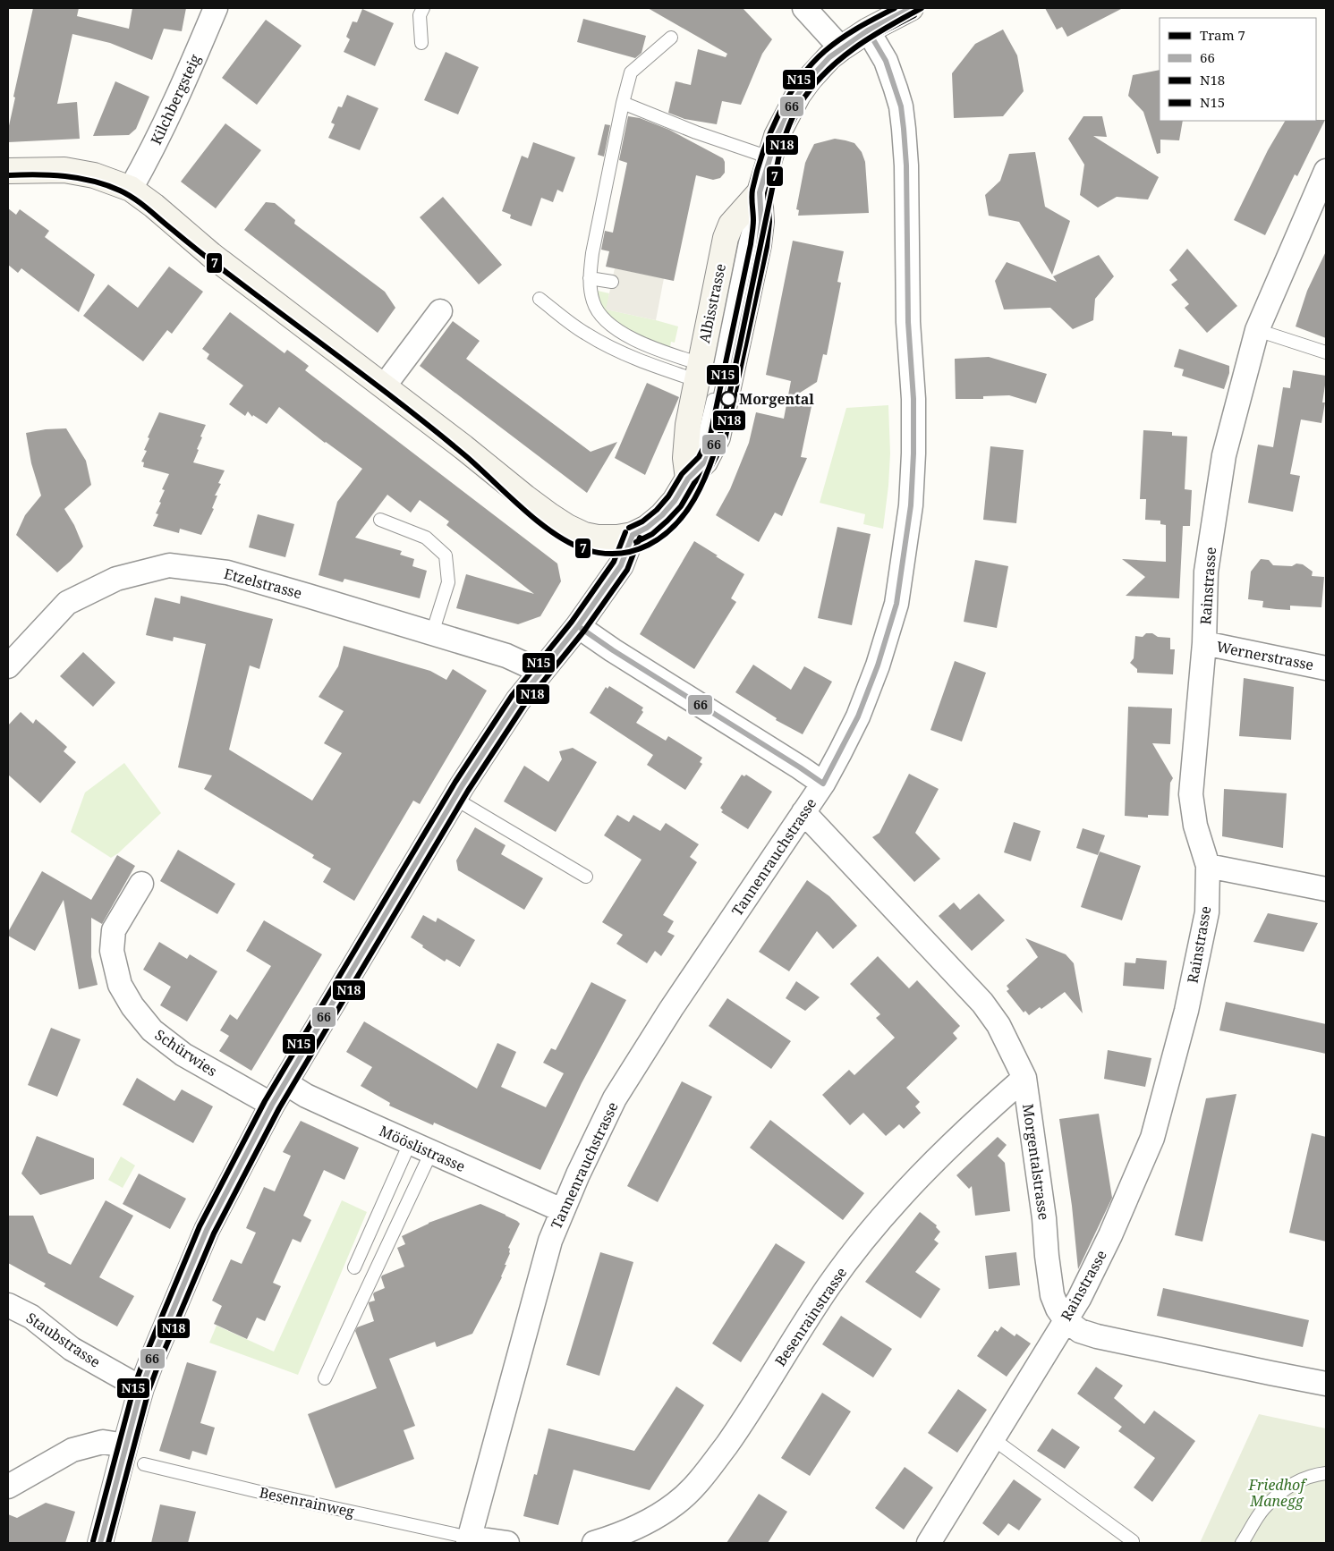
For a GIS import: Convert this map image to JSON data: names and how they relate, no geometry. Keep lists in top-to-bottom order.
{
  "streets": {
    "main road": ["Albisstrasse"],
    "street": [
      "Kilchbergsteig",
      "Etzelstrasse",
      "Rainstrasse",
      "Wernerstrasse",
      "Tannenrauchstrasse",
      "Schürwies",
      "Mööslistrasse",
      "Morgentalstrasse",
      "Besenrainstrasse",
      "Staubstrasse"
    ],
    "lane": ["Besenrainweg"]
  },
  "crossings": [
    ["Kilchbergsteig", "Albisstrasse"],
    ["Albisstrasse", "Tannenrauchstrasse"],
    ["Rainstrasse", "Wernerstrasse"],
    ["Rainstrasse", "Morgentalstrasse"],
    ["Tannenrauchstrasse", "Mööslistrasse"],
    ["Tannenrauchstrasse", "Morgentalstrasse"],
    ["Tannenrauchstrasse", "Besenrainweg"],
    ["Morgentalstrasse", "Besenrainstrasse"]
  ],
  "parks": ["Friedhof Manegg"],
  "places": ["Morgental"],
  "lines": [
    "tram line 7",
    "transit line 66",
    "transit line N15",
    "transit line N18"
  ],
  "legend": [
    "Tram 7",
    "66",
    "N18",
    "N15"
  ]
}
